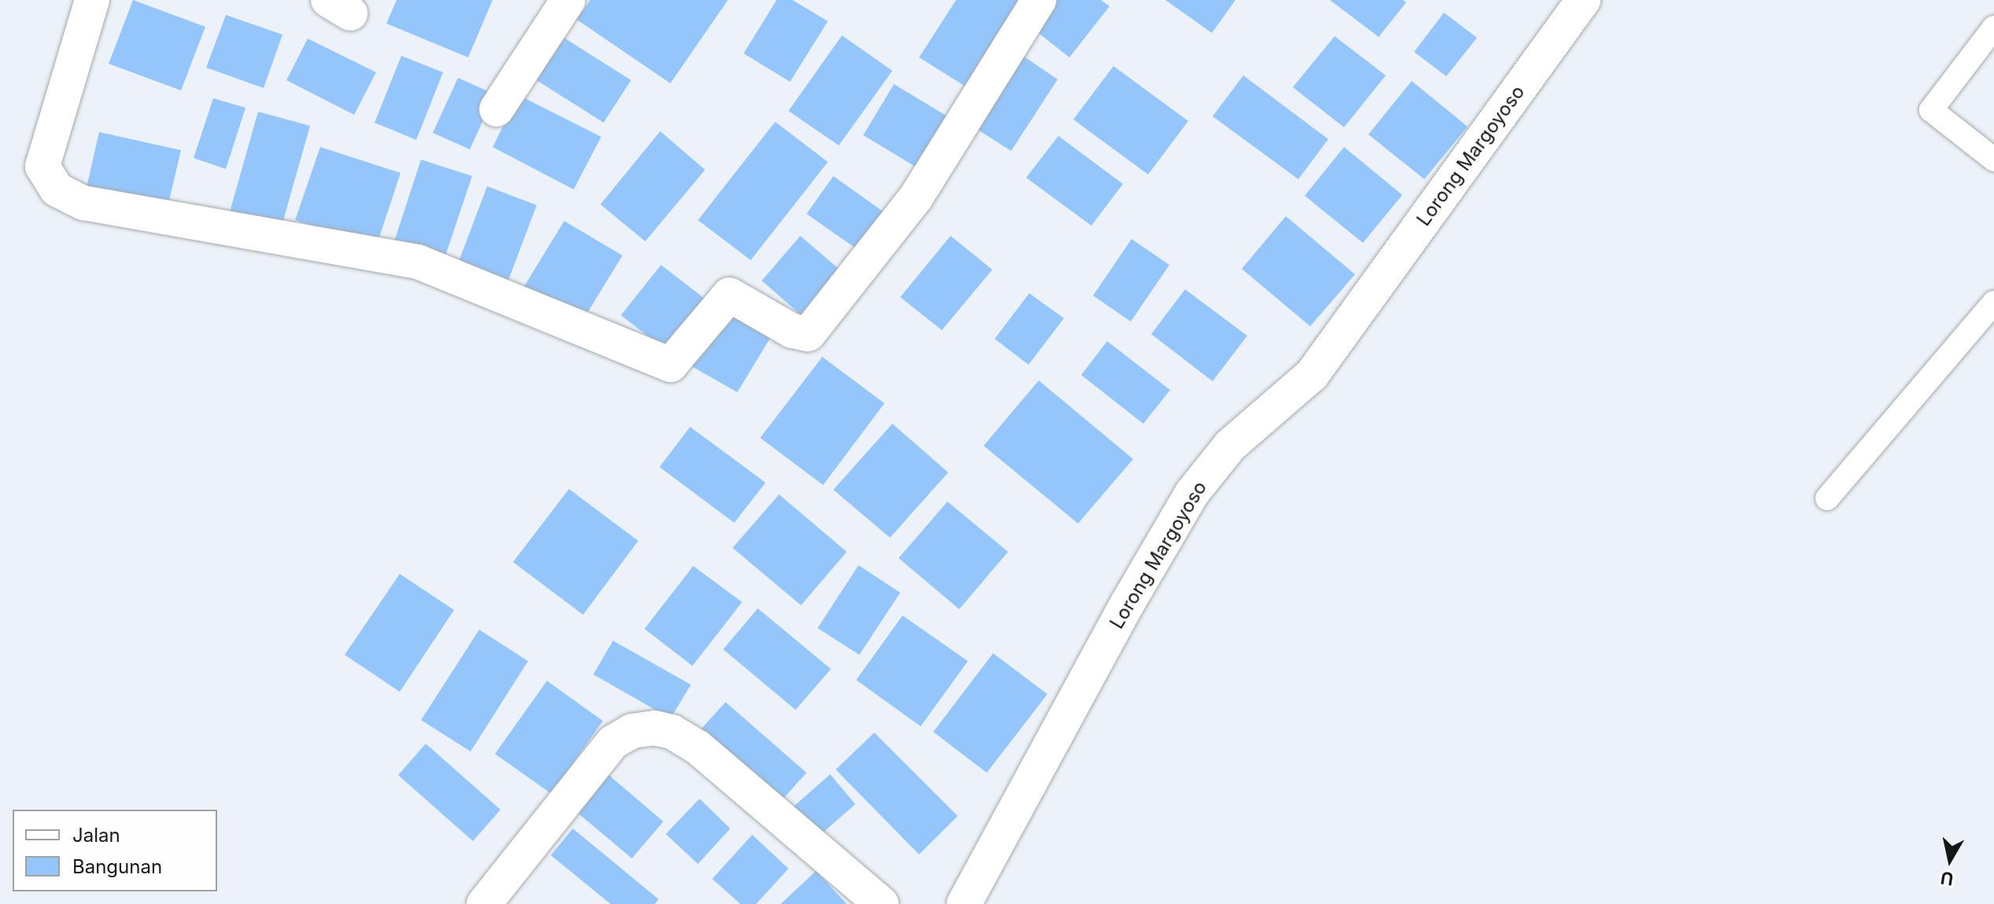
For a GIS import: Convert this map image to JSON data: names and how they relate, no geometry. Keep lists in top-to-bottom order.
{
  "streets": {
    "street": ["Lorong Margoyoso"]
  },
  "legend": ["Jalan", "Bangunan"],
  "north": "bottom"
}
